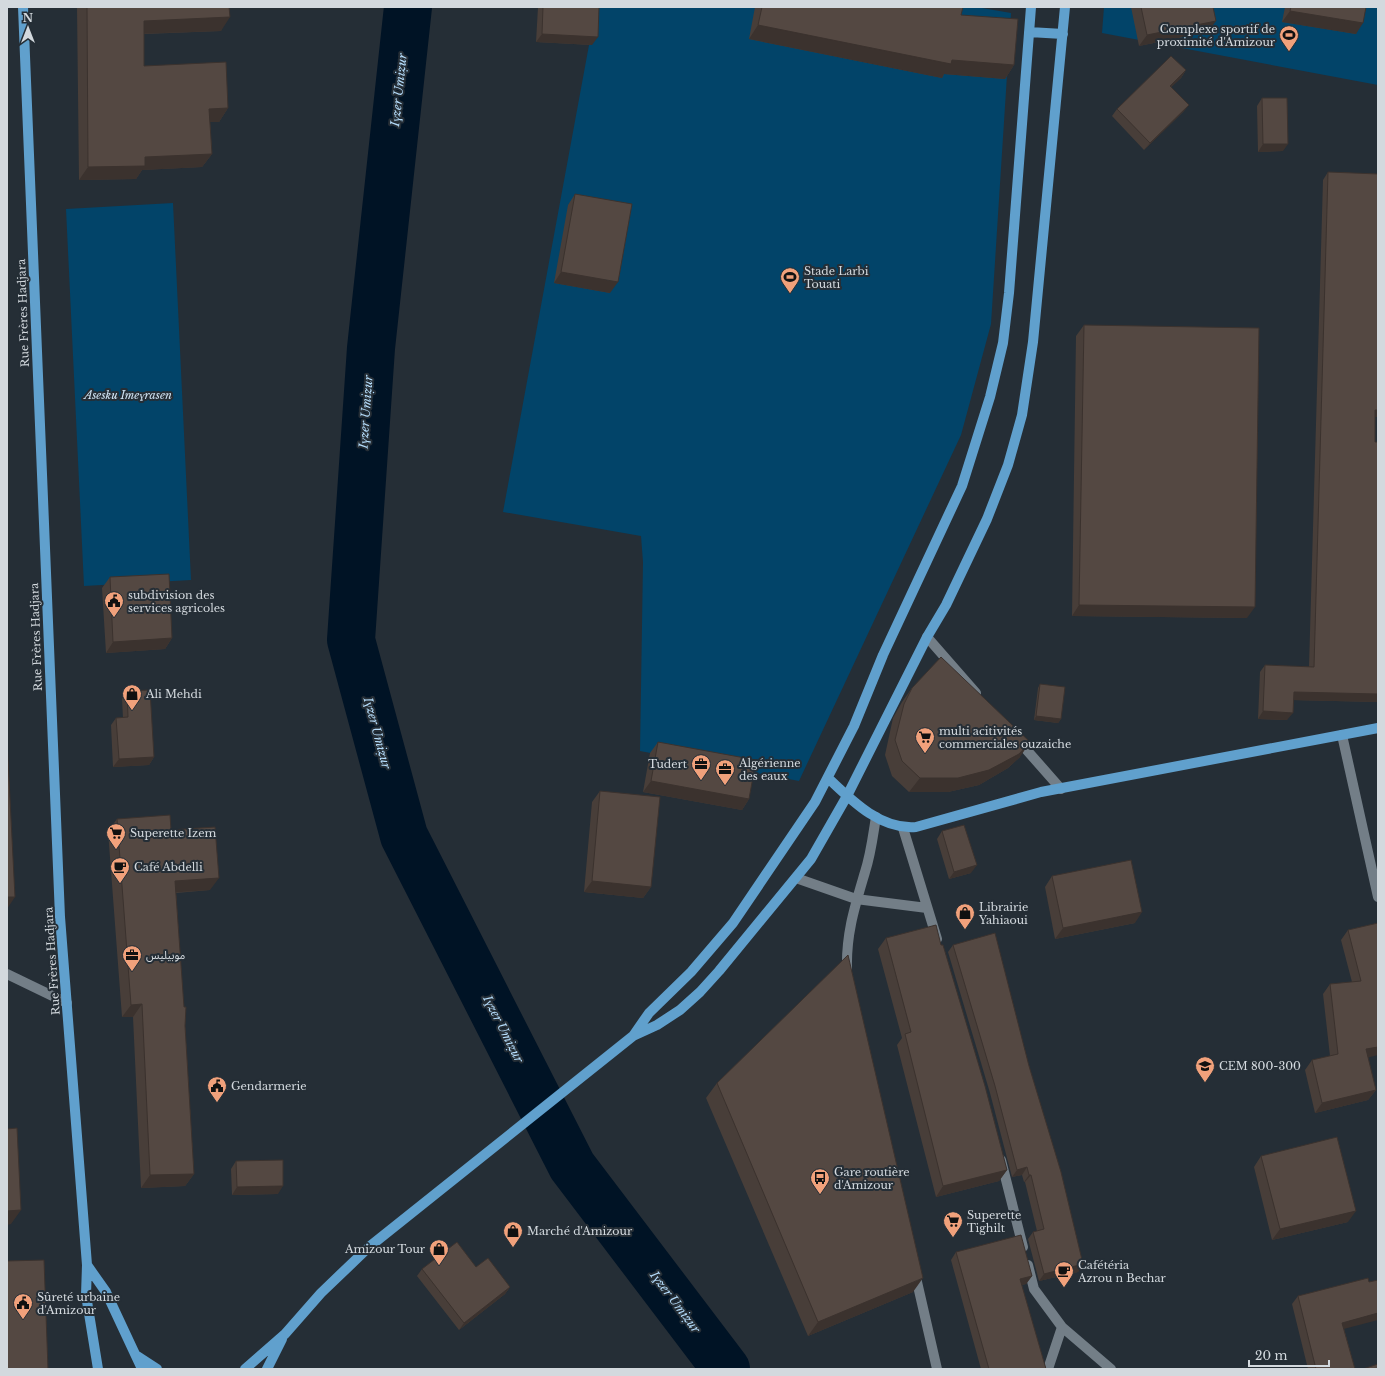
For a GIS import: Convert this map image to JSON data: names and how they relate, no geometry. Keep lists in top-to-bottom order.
{
  "streets": {
    "main road": ["Rue Frères Hadjara"]
  },
  "water": ["Iɣzer Umiẓur"],
  "parks": ["Asesku Imeɣrasen"],
  "places": {
    "sports": ["Complexe sportif de proximité d'Amizour", "Stade Larbi Touati"],
    "public building": ["subdivision des services agricoles", "Gendarmerie", "Sûreté urbaine d'Amizour"],
    "shop": [
      "Ali Mehdi",
      "Librairie Yahiaoui",
      "Marché d'Amizour",
      "Amizour Tour"
    ],
    "supermarket": ["multi acitivités commerciales ouzaiche", "Superette Izem", "Superette Tighilt"],
    "office": ["Tudert", "Algérienne des eaux", "موبيليس"],
    "cafe": ["Café Abdelli", "Cafétéria Azrou n Bechar"],
    "school or university": ["CEM 800-300"],
    "bus stop": ["Gare routière d'Amizour"]
  },
  "scale_bar": "20 m",
  "north": "top"
}
